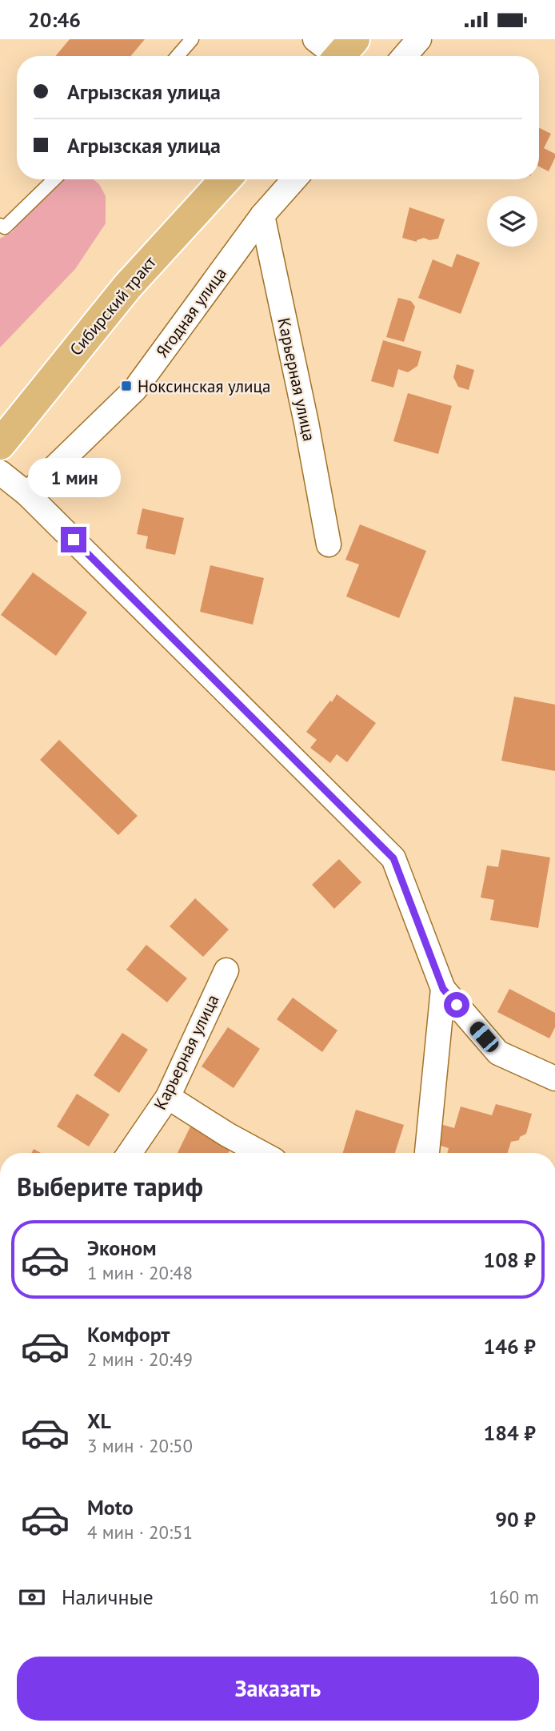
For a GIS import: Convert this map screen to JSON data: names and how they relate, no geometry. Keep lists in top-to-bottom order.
{
  "streets": {
    "main road": ["Сибирский тракт"],
    "street": ["Ягодная улица", "Карьерная улица"]
  },
  "crossings": [
    ["Ягодная улица", "Карьерная улица"]
  ],
  "places": {
    "transit": ["Ноксинская улица"]
  },
  "page": {
    "status": "20:46",
    "banner": ["Агрызская улица", "Агрызская улица"],
    "bubble": "1 мин",
    "heading": "Выберите тариф",
    "list": [
      {
        "name": "Эконом",
        "note": "1 мин · 20:48",
        "value": "108 ₽"
      },
      {
        "name": "Комфорт",
        "note": "2 мин · 20:49",
        "value": "146 ₽"
      },
      {
        "name": "XL",
        "note": "3 мин · 20:50",
        "value": "184 ₽"
      },
      {
        "name": "Moto",
        "note": "4 мин · 20:51",
        "value": "90 ₽"
      }
    ],
    "pay": ["Наличные", "160 m"],
    "buttons": "Заказать"
  }
}
